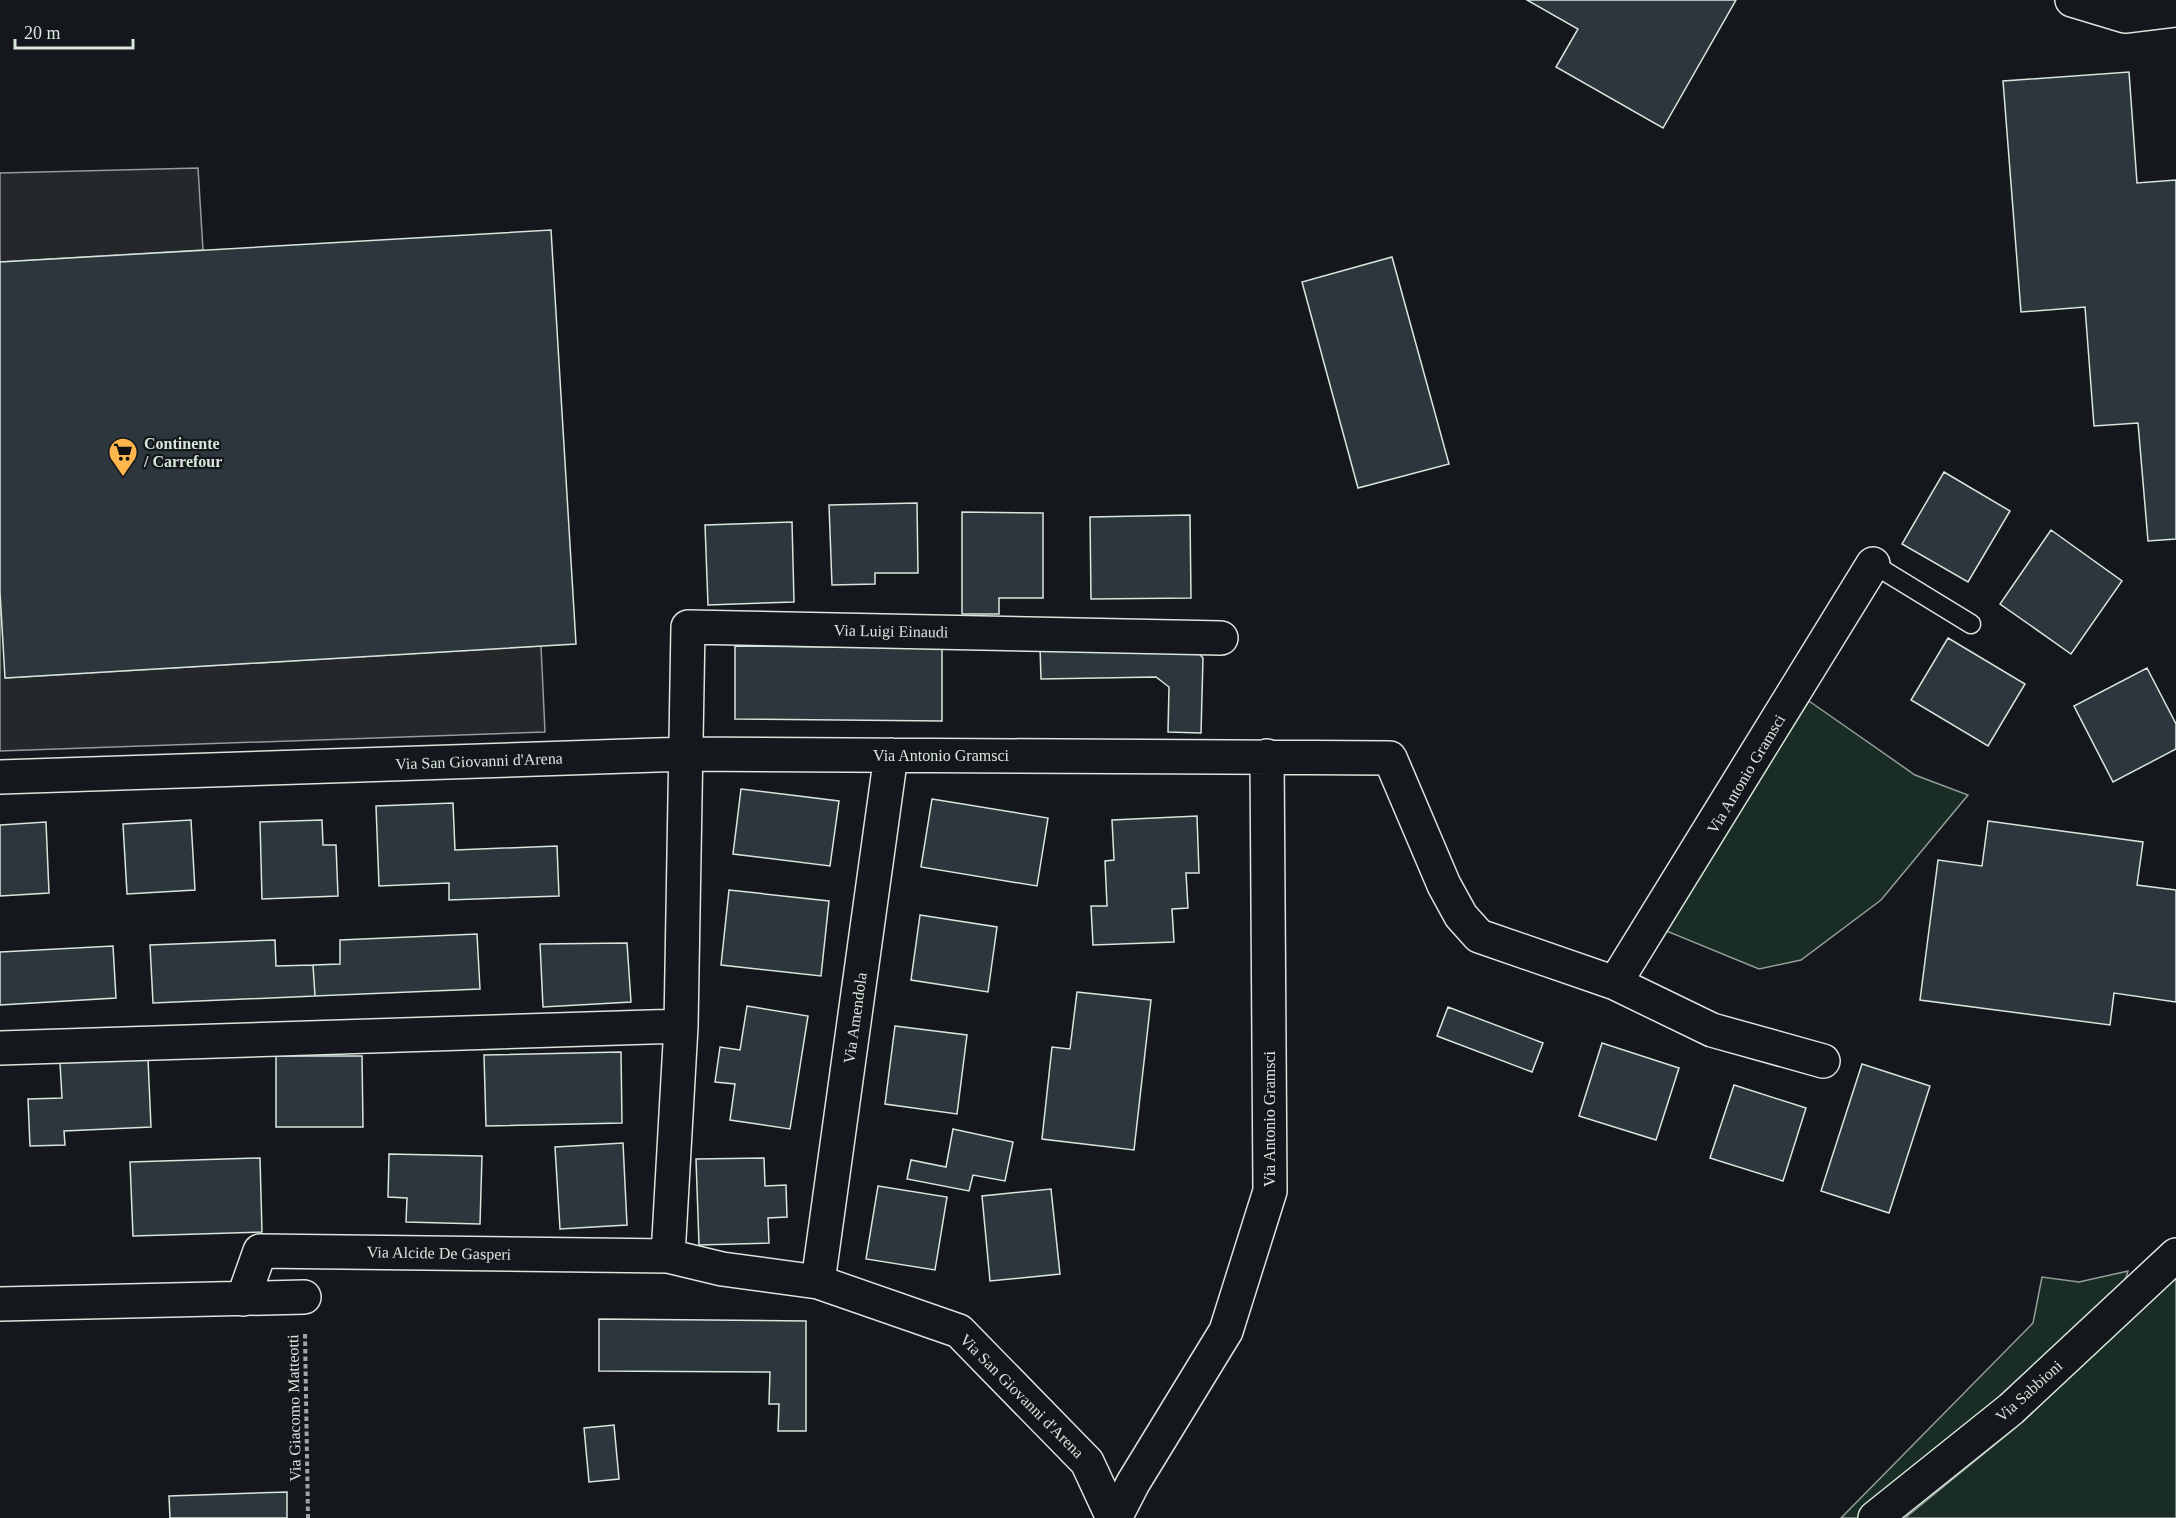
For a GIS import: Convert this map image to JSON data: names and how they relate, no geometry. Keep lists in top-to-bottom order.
{
  "streets": {
    "street": [
      "Via Luigi Einaudi",
      "Via Antonio Gramsci",
      "Via San Giovanni d'Arena",
      "Via Amendola",
      "Via Alcide De Gasperi",
      "Via Sabbioni"
    ],
    "path": ["Via Giacomo Matteotti"]
  },
  "crossings": [
    ["Via Luigi Einaudi", "Via Antonio Gramsci"],
    ["Via Luigi Einaudi", "Via San Giovanni d'Arena"],
    ["Via Antonio Gramsci", "Via San Giovanni d'Arena"],
    ["Via Antonio Gramsci", "Via Amendola"],
    ["Via San Giovanni d'Arena", "Via Amendola"],
    ["Via San Giovanni d'Arena", "Via Alcide De Gasperi"]
  ],
  "places": {
    "supermarket": ["Continente / Carrefour"]
  },
  "scale_bar": "20 m"
}
